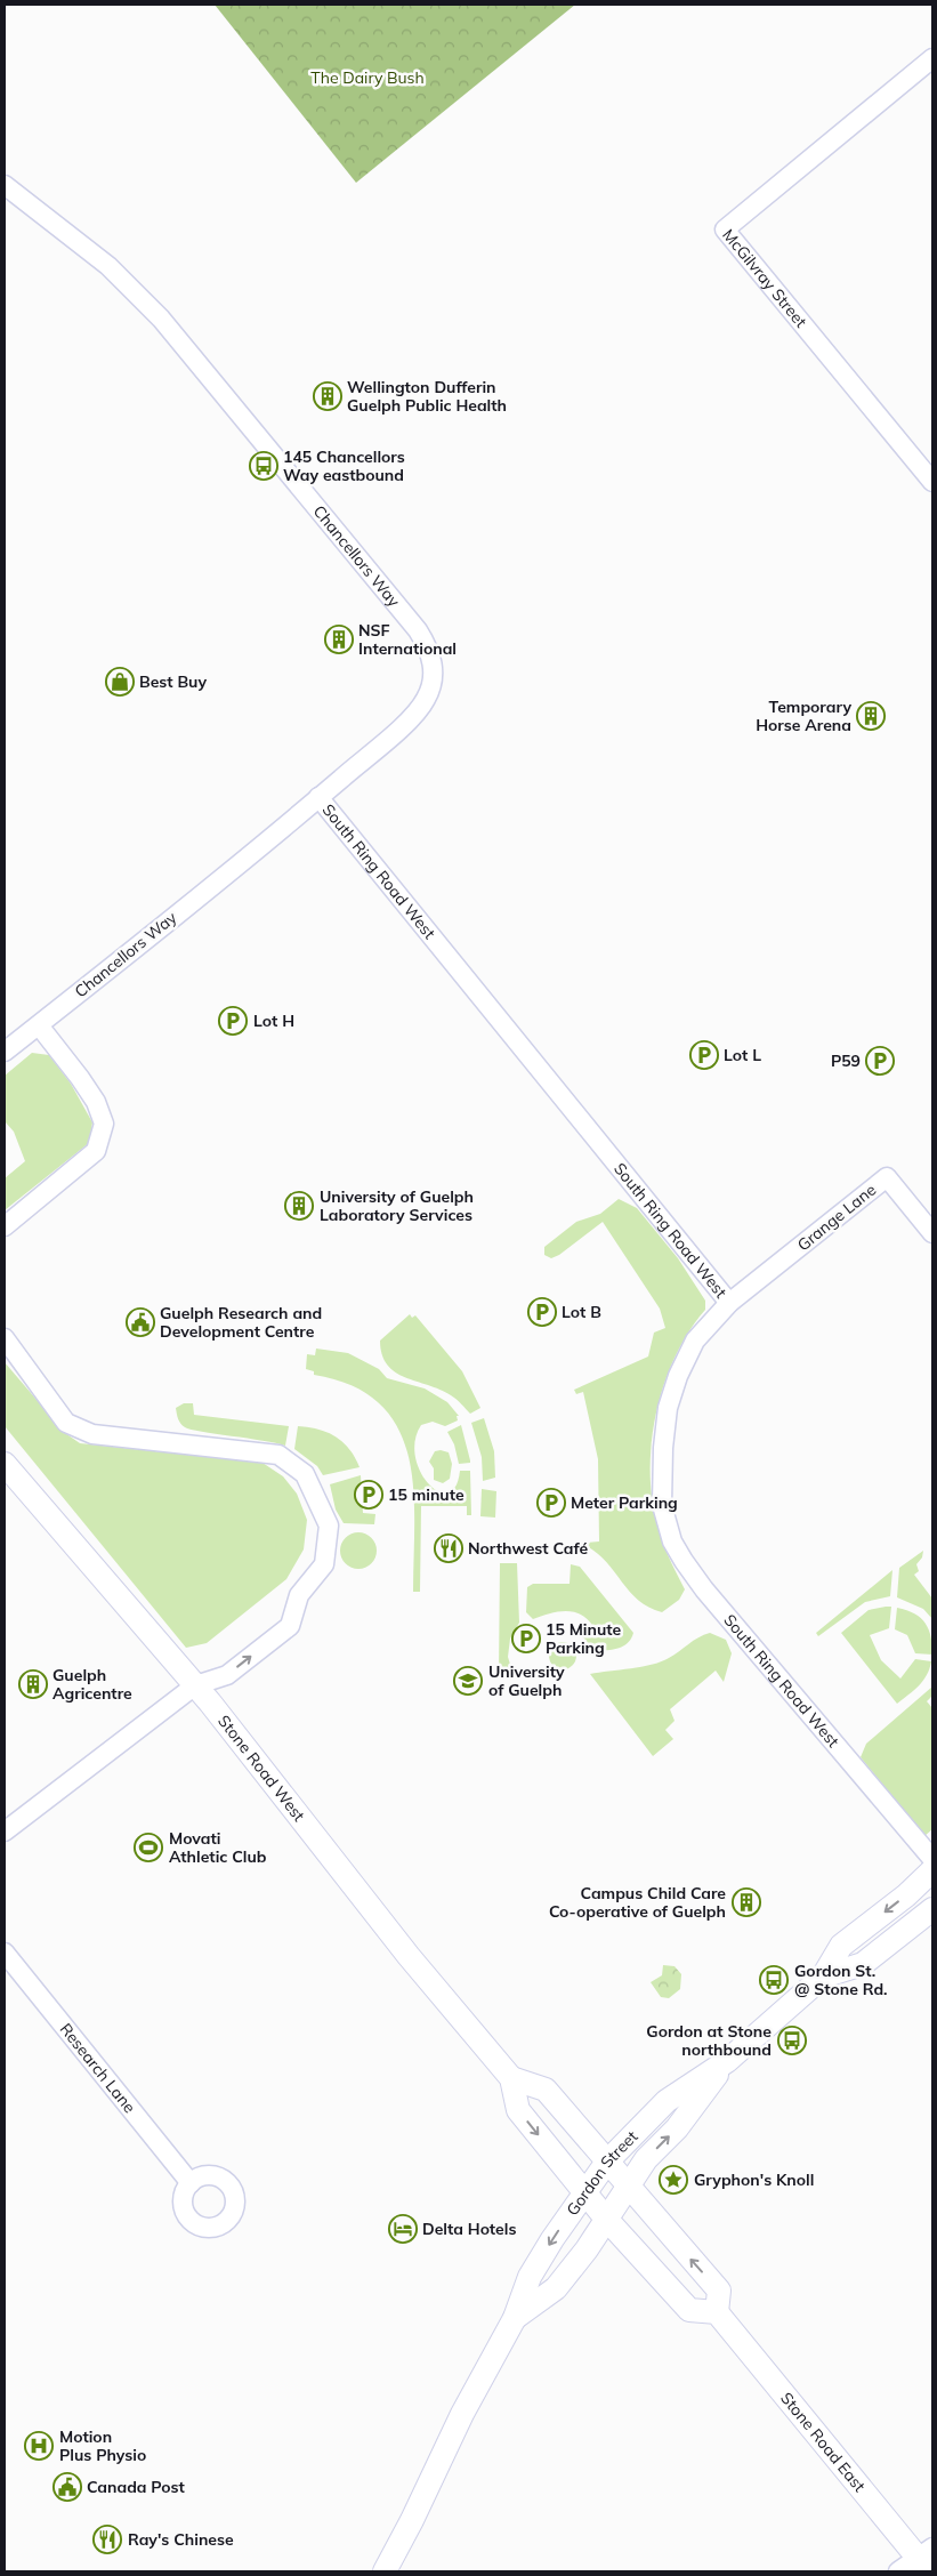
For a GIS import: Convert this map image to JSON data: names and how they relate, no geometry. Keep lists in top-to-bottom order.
{
  "streets": {
    "main road": ["Stone Road West", "Gordon Street", "Stone Road East"],
    "street": [
      "McGilvray Street",
      "Chancellors Way",
      "South Ring Road West",
      "Grange Lane",
      "Research Lane"
    ]
  },
  "crossings": [
    ["Chancellors Way", "South Ring Road West"],
    ["South Ring Road West", "Grange Lane"],
    ["Stone Road West", "Gordon Street"]
  ],
  "parks": ["The Dairy Bush"],
  "places": {
    "building": [
      "Wellington Dufferin Guelph Public Health",
      "NSF International",
      "Temporary Horse Arena",
      "University of Guelph Laboratory Services",
      "Guelph Agricentre",
      "Campus Child Care Co-operative of Guelph"
    ],
    "bus stop": ["145 Chancellors Way eastbound", "Gordon St. @ Stone Rd.", "Gordon at Stone northbound"],
    "shop": ["Best Buy"],
    "parking": [
      "Lot H",
      "Lot L",
      "P59",
      "Lot B",
      "15 minute",
      "Meter Parking",
      "15 Minute Parking"
    ],
    "public building": ["Guelph Research and Development Centre", "Canada Post"],
    "restaurant": ["Northwest Café", "Ray's Chinese"],
    "school or university": ["University of Guelph"],
    "sports": ["Movati Athletic Club"],
    "place": ["Gryphon's Knoll"],
    "hotel": ["Delta Hotels"],
    "hospital": ["Motion Plus Physio"]
  }
}
